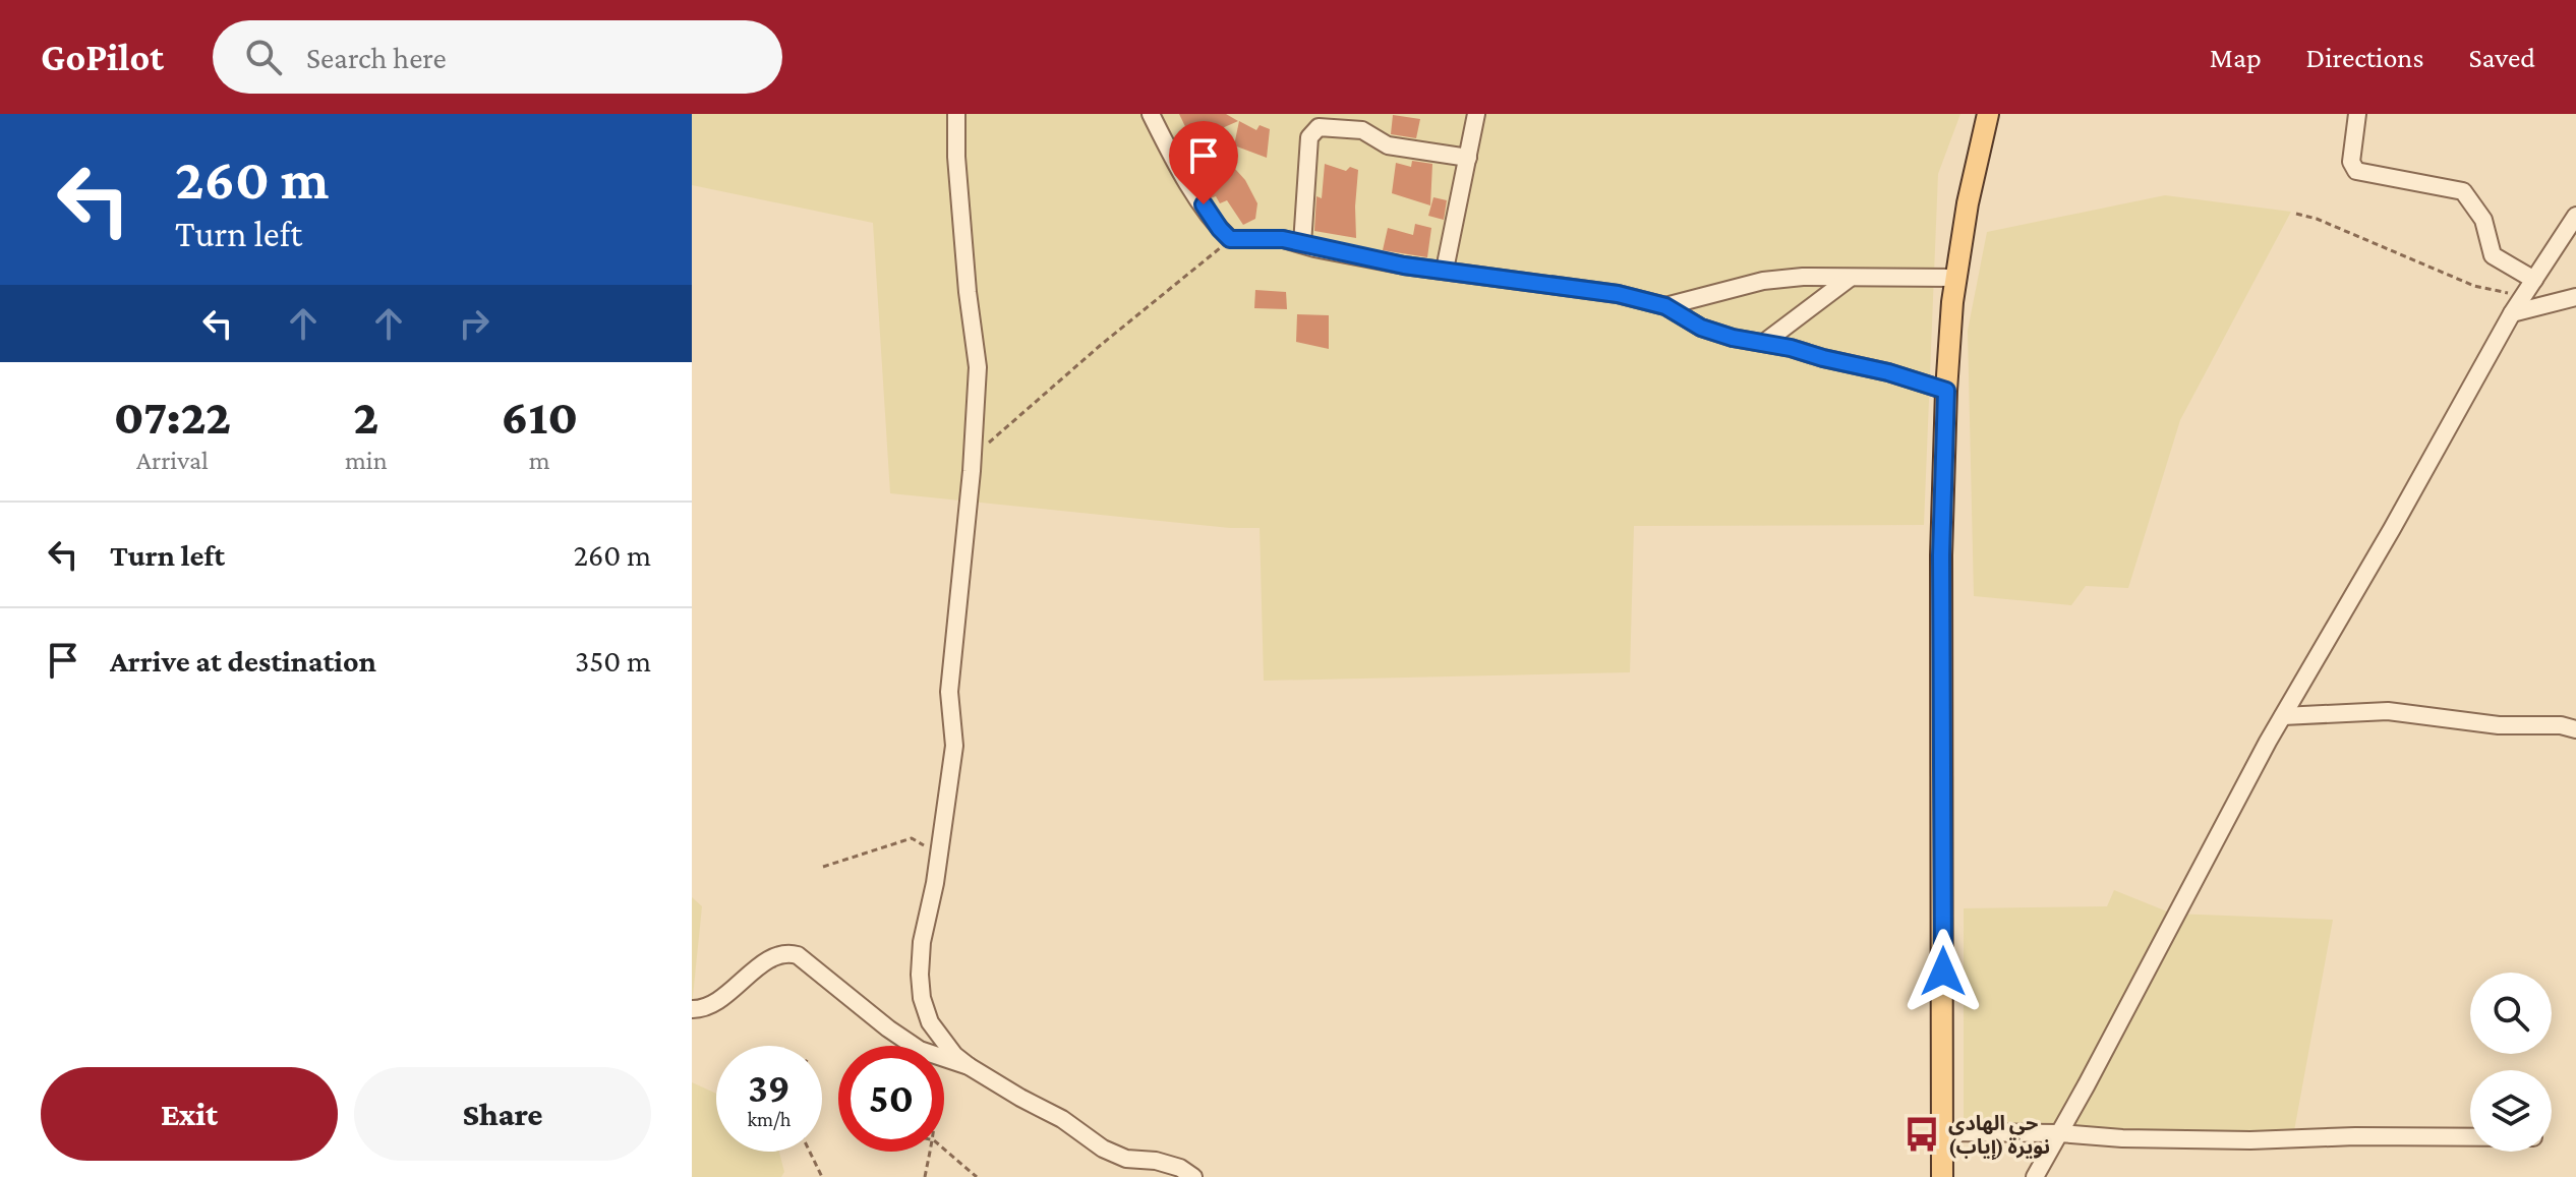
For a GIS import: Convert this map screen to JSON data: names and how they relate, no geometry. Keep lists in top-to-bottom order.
{
  "places": {
    "bus stop": ["حي الهادي نويرة (إياب)"]
  },
  "page": {
    "header": "GoPilot",
    "search": "Search here",
    "nav": ["Map", "Directions", "Saved"],
    "turn": ["260 m", "Turn left"],
    "eta": [
      "07:22",
      "Arrival",
      "2",
      "min",
      "610",
      "m"
    ],
    "list": [
      {
        "name": "Turn left",
        "value": "260 m"
      },
      {
        "name": "Arrive at destination",
        "value": "350 m"
      }
    ],
    "speed": "39 km/h",
    "limit": "50",
    "buttons": ["Exit", "Share"]
  }
}
